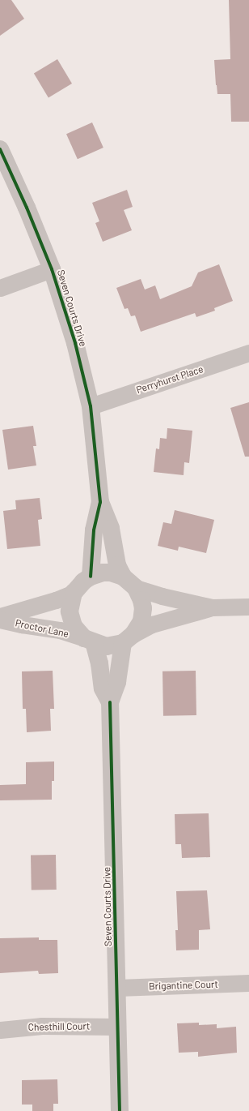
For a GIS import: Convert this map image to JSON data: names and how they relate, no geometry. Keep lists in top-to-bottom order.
{
  "streets": {
    "street": [
      "Seven Courts Drive",
      "Perryhurst Place",
      "Proctor Lane",
      "Brigantine Court",
      "Chesthill Court"
    ]
  },
  "crossings": [
    ["Seven Courts Drive", "Perryhurst Place"],
    ["Seven Courts Drive", "Proctor Lane"],
    ["Seven Courts Drive", "Brigantine Court"],
    ["Seven Courts Drive", "Chesthill Court"]
  ]
}
